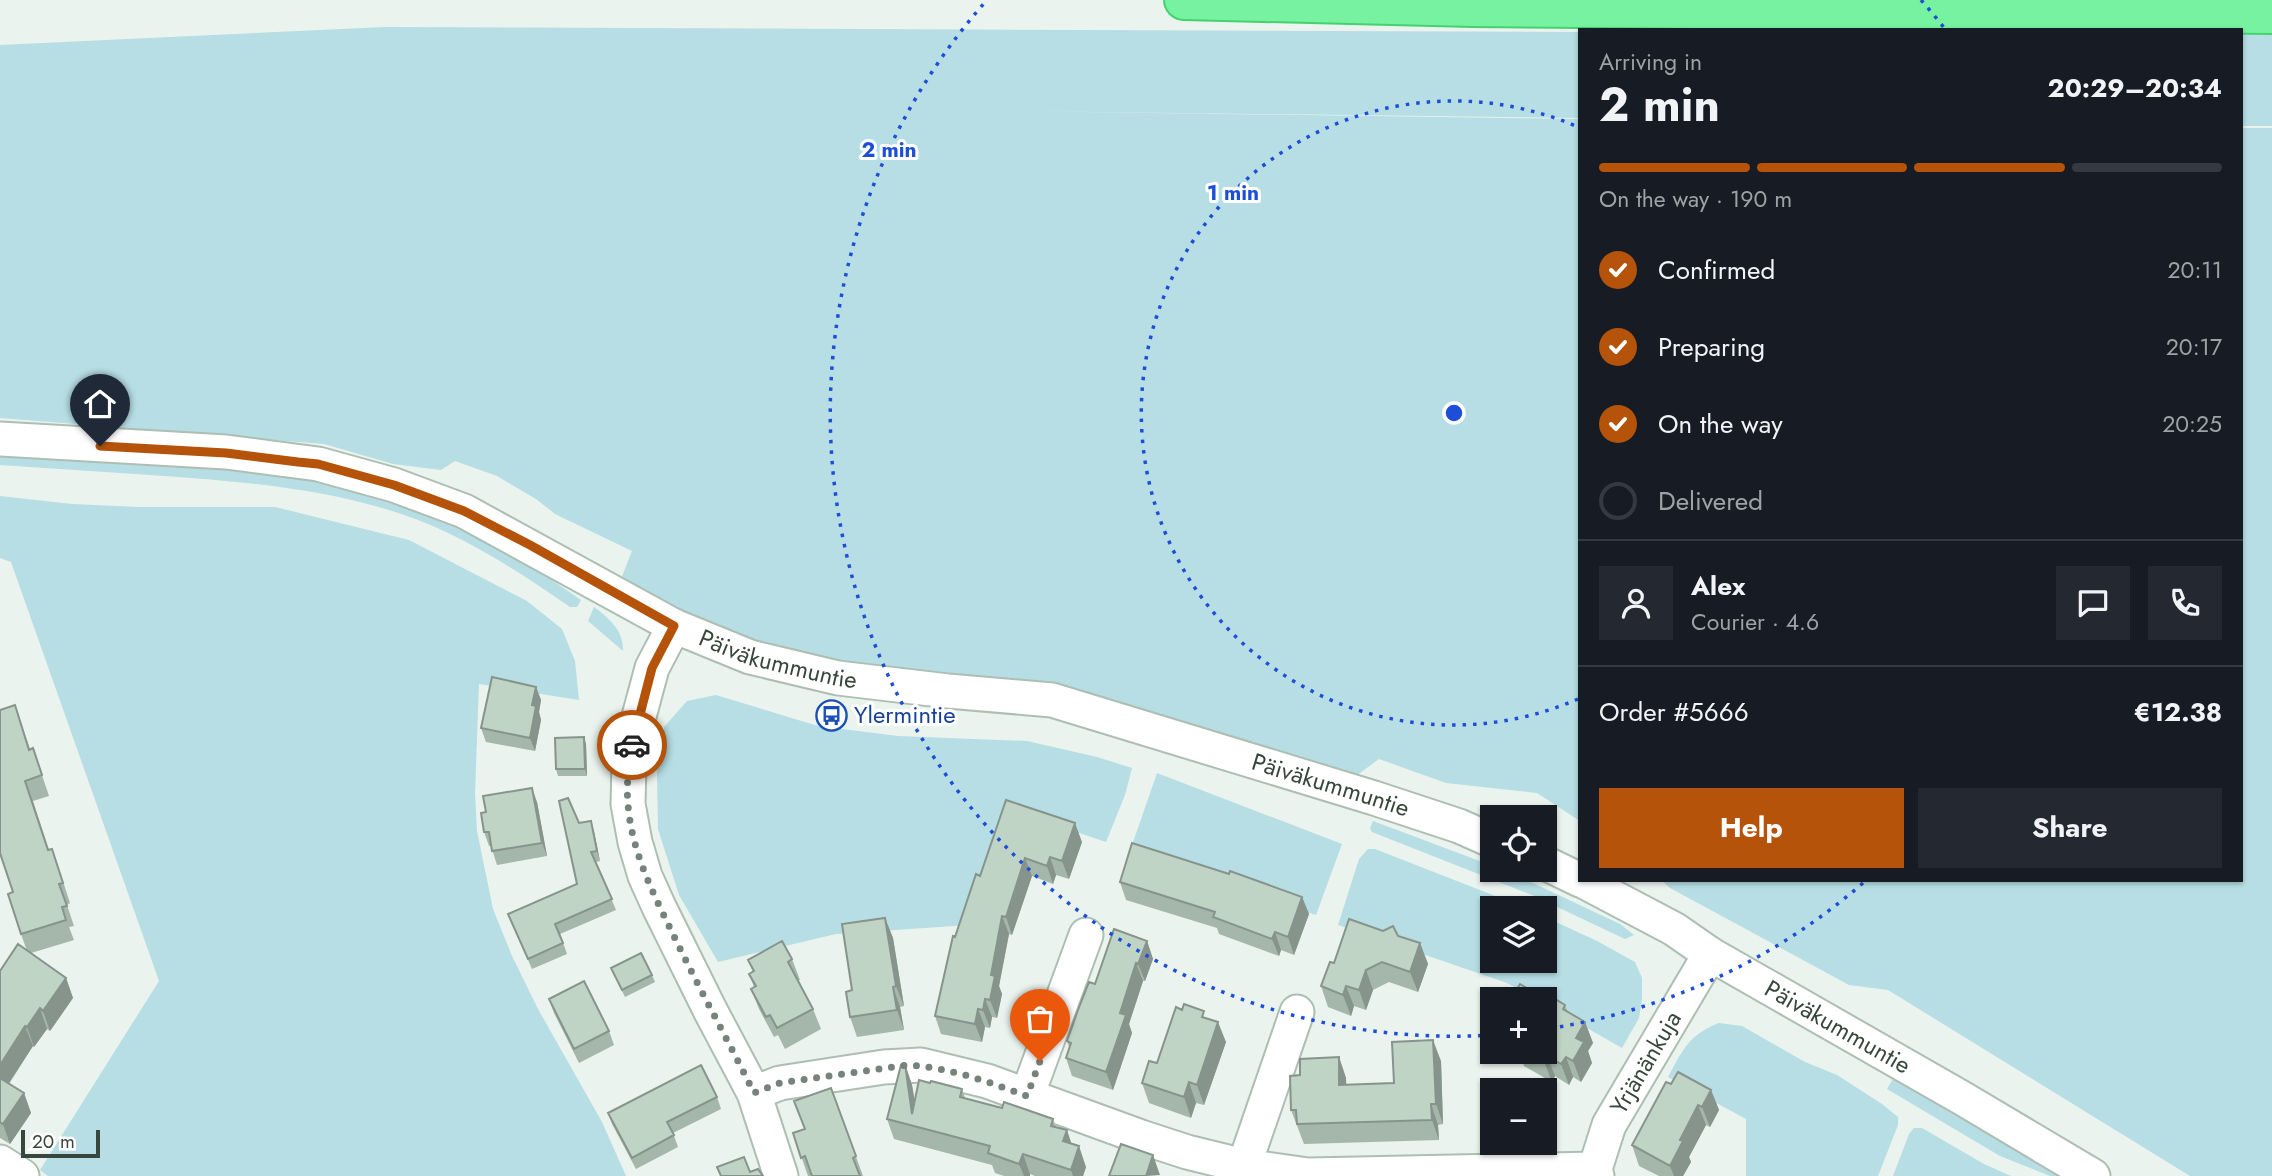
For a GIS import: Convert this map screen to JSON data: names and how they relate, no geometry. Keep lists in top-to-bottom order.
{
  "streets": {
    "street": ["Päiväkummuntie", "Yrjänänkuja"]
  },
  "crossings": [
    ["Päiväkummuntie", "Yrjänänkuja"]
  ],
  "places": {
    "bus stop": ["Ylermintie"]
  },
  "scale_bar": "20 m",
  "page": {
    "heading": ["2 min", "Arriving in", "20:29–20:34"],
    "panel": [
      "Alex",
      "Courier · 4.6",
      "Order #5666",
      "€12.38"
    ],
    "bar": "On the way · 190 m",
    "list": [
      ["Confirmed", "20:11"],
      ["Preparing", "20:17"],
      ["On the way", "20:25"],
      "Delivered"
    ],
    "buttons": ["Help", "Share"],
    "map_buttons": ["+", "−"],
    "scale": "20 m"
  },
  "rings": ["2 min", "1 min"]
}
